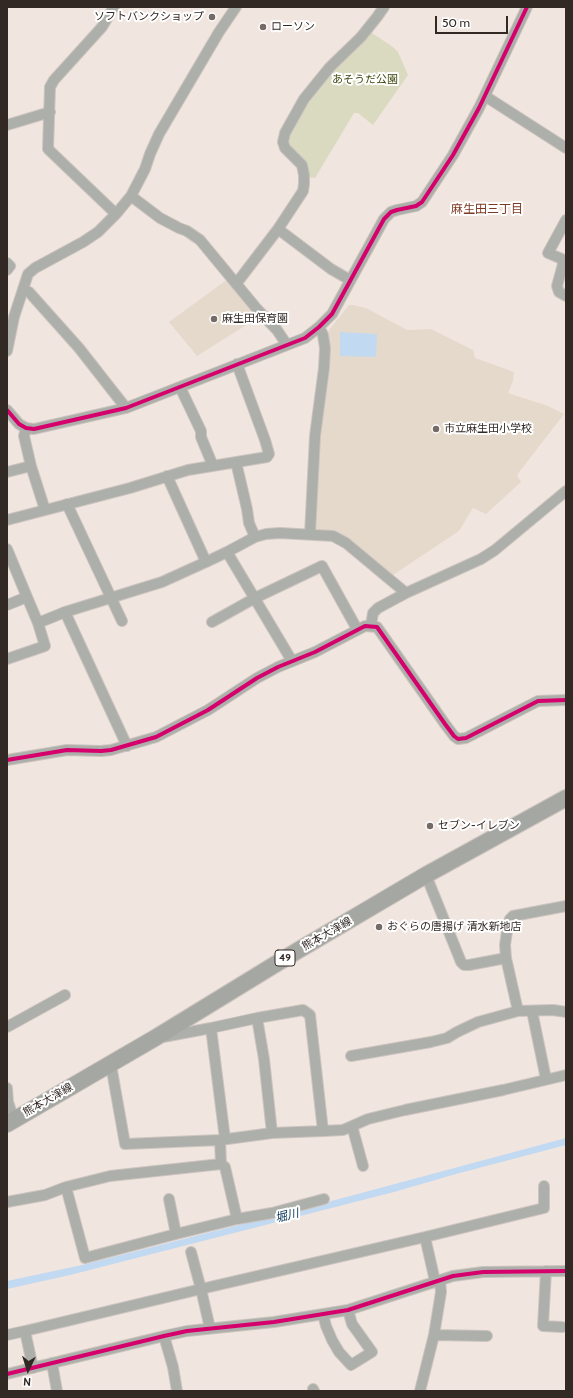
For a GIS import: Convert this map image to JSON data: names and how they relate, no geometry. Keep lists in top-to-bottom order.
{
  "streets": {
    "main road": ["熊本大津線", "49"]
  },
  "districts": ["麻生田三丁目"],
  "water": ["堀川"],
  "parks": ["あそうだ公園"],
  "places": [
    "ソフトバンクショップ",
    "ローソン",
    "麻生田保育園",
    "市立麻生田小学校",
    "セブン-イレブン",
    "おぐらの唐揚げ 清水新地店"
  ],
  "scale_bar": "50 m",
  "north": "bottom"
}
